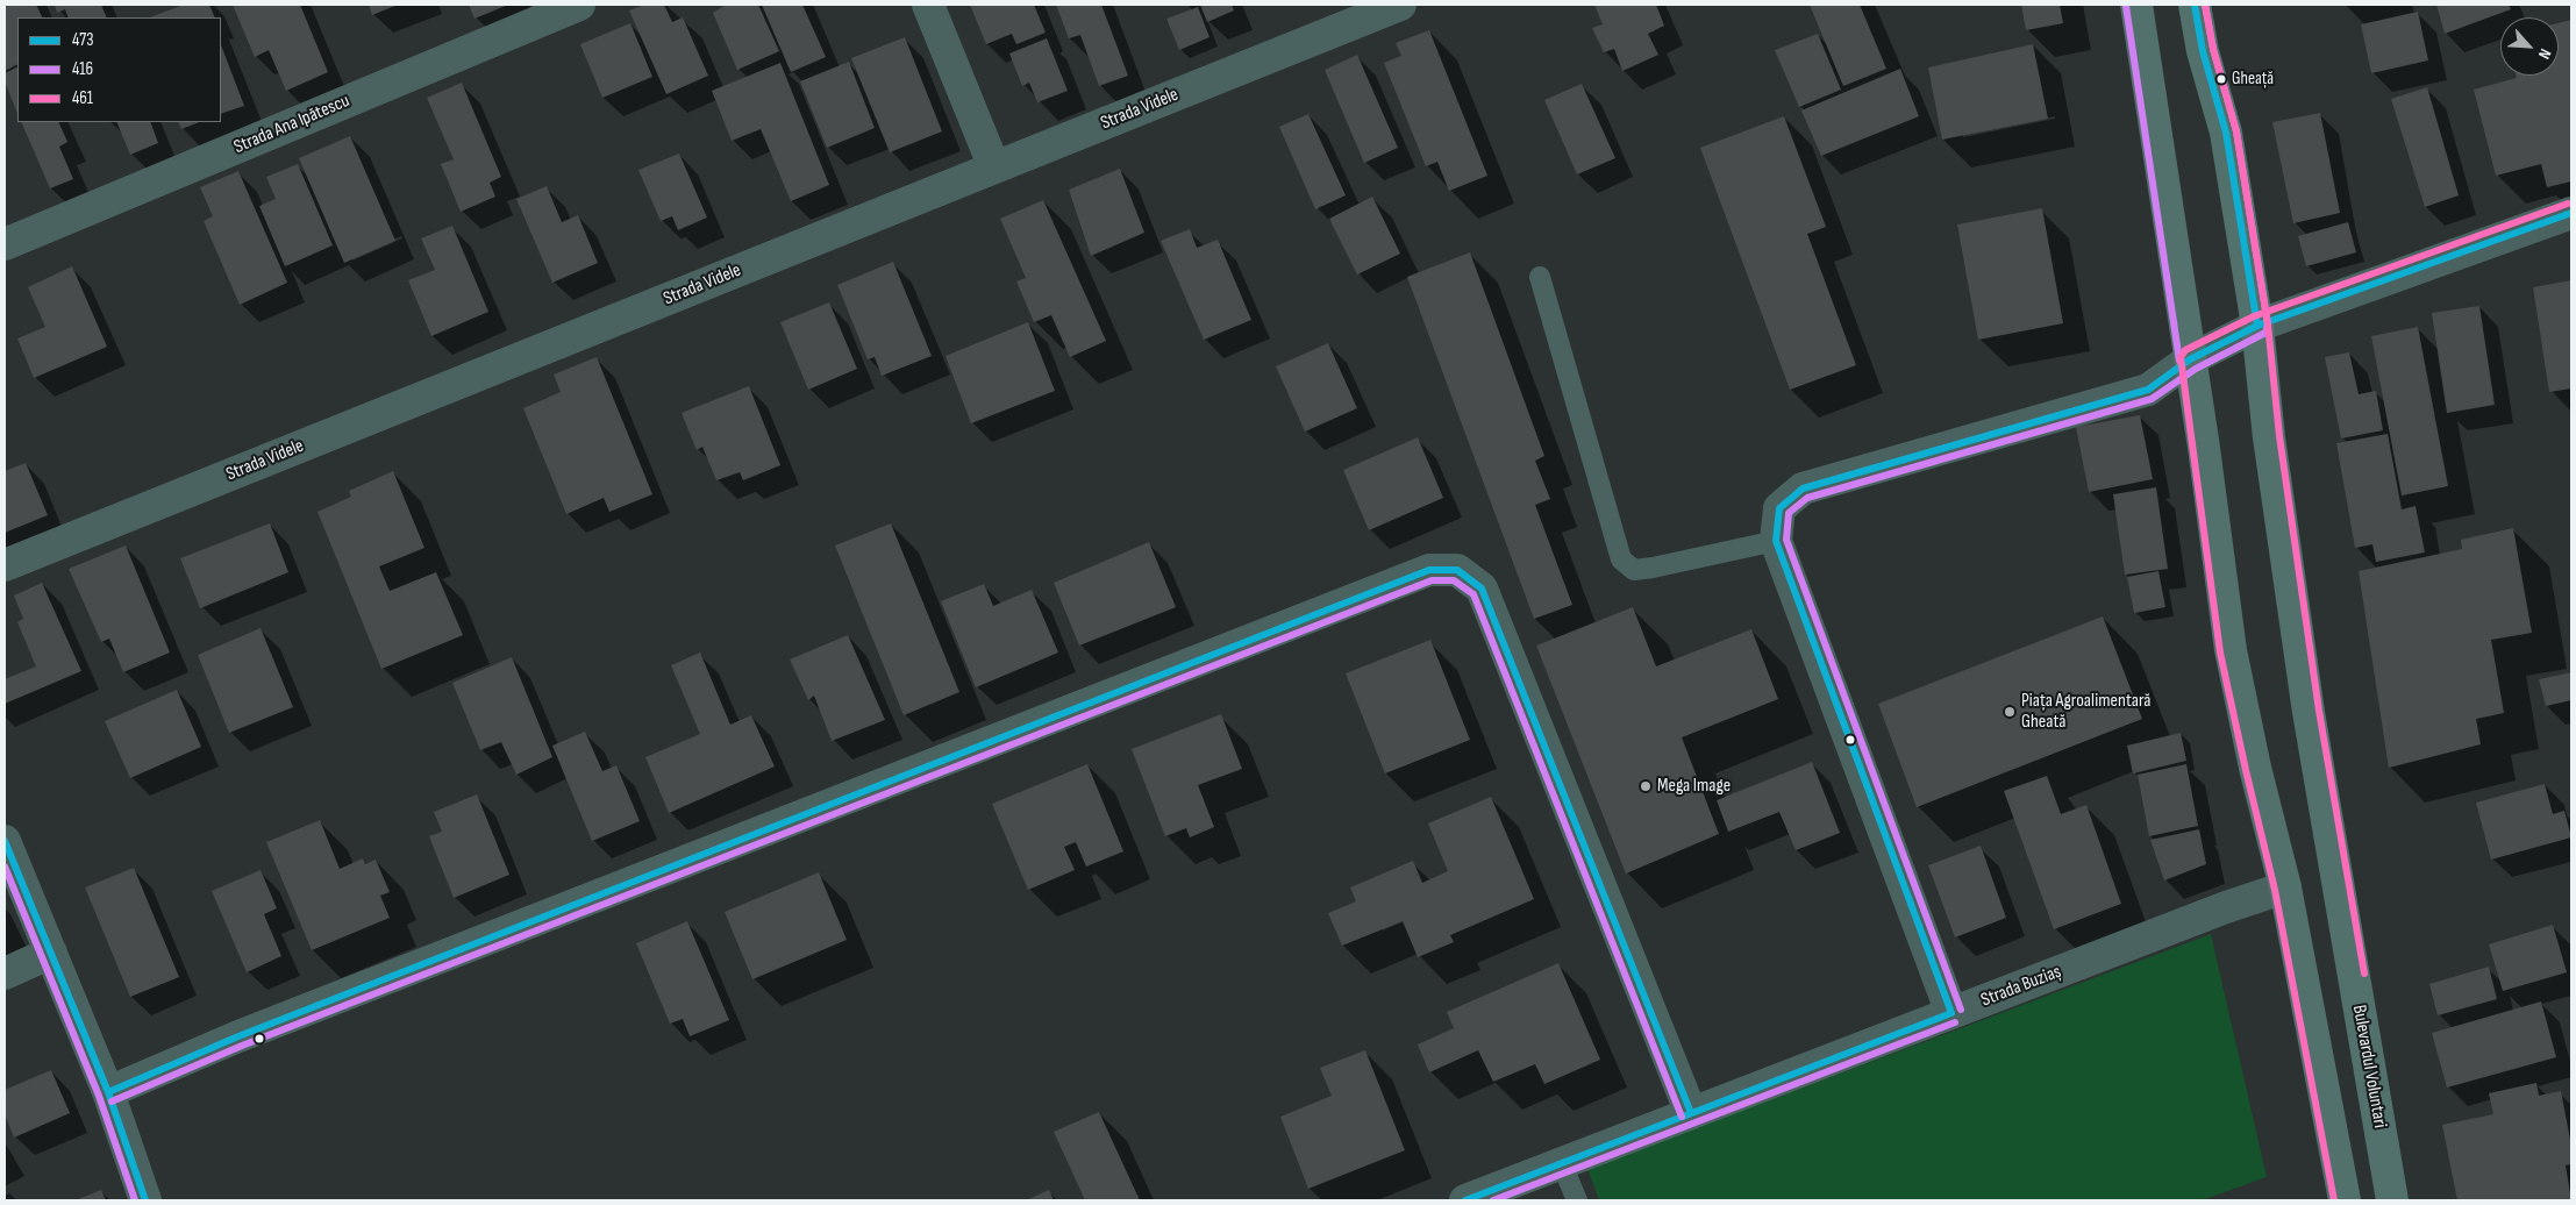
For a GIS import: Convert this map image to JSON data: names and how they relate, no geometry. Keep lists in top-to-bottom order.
{
  "streets": {
    "highway": ["Bulevardul Voluntari"],
    "street": ["Strada Videle", "Strada Ana Ipătescu", "Strada Buziaș"]
  },
  "places": ["Gheață", "Piața Agroalimentară Gheată", "Mega Image"],
  "lines": ["transit line 473", "transit line 416", "transit line 461"],
  "legend": ["473", "416", "461"],
  "north": "bottom right"
}
